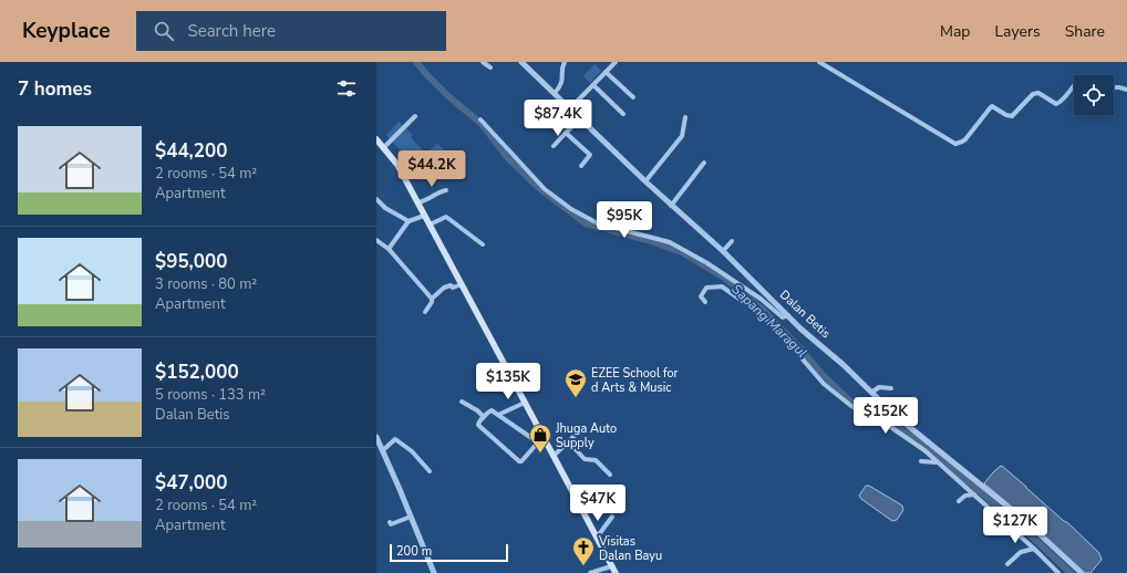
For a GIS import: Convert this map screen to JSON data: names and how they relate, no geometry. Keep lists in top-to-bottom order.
{
  "streets": {
    "street": ["Dalan Betis"]
  },
  "water": ["Sapang Maragul"],
  "places": {
    "school or university": ["EZEE School for d Arts & Music"],
    "shop": ["Jhuga Auto Supply"],
    "church": ["Visitas Dalan Bayu"]
  },
  "scale_bar": "200 m",
  "page": {
    "header": "Keyplace",
    "search": "Search here",
    "nav": ["Map", "Layers", "Share"],
    "heading": "7 homes",
    "price": [
      "$87.4K",
      "$44.2K",
      "$95K",
      "$135K",
      "$152K",
      "$47K",
      "$127K"
    ],
    "list": [
      {
        "name": "$44,200",
        "note": "2 rooms · 54 m² · Apartment"
      },
      {
        "name": "$95,000",
        "note": "3 rooms · 80 m² · Apartment"
      },
      {
        "name": "$152,000",
        "note": "5 rooms · 133 m² · Dalan Betis"
      },
      {
        "name": "$47,000",
        "note": "2 rooms · 54 m² · Apartment"
      }
    ],
    "scale": "200 m"
  }
}
